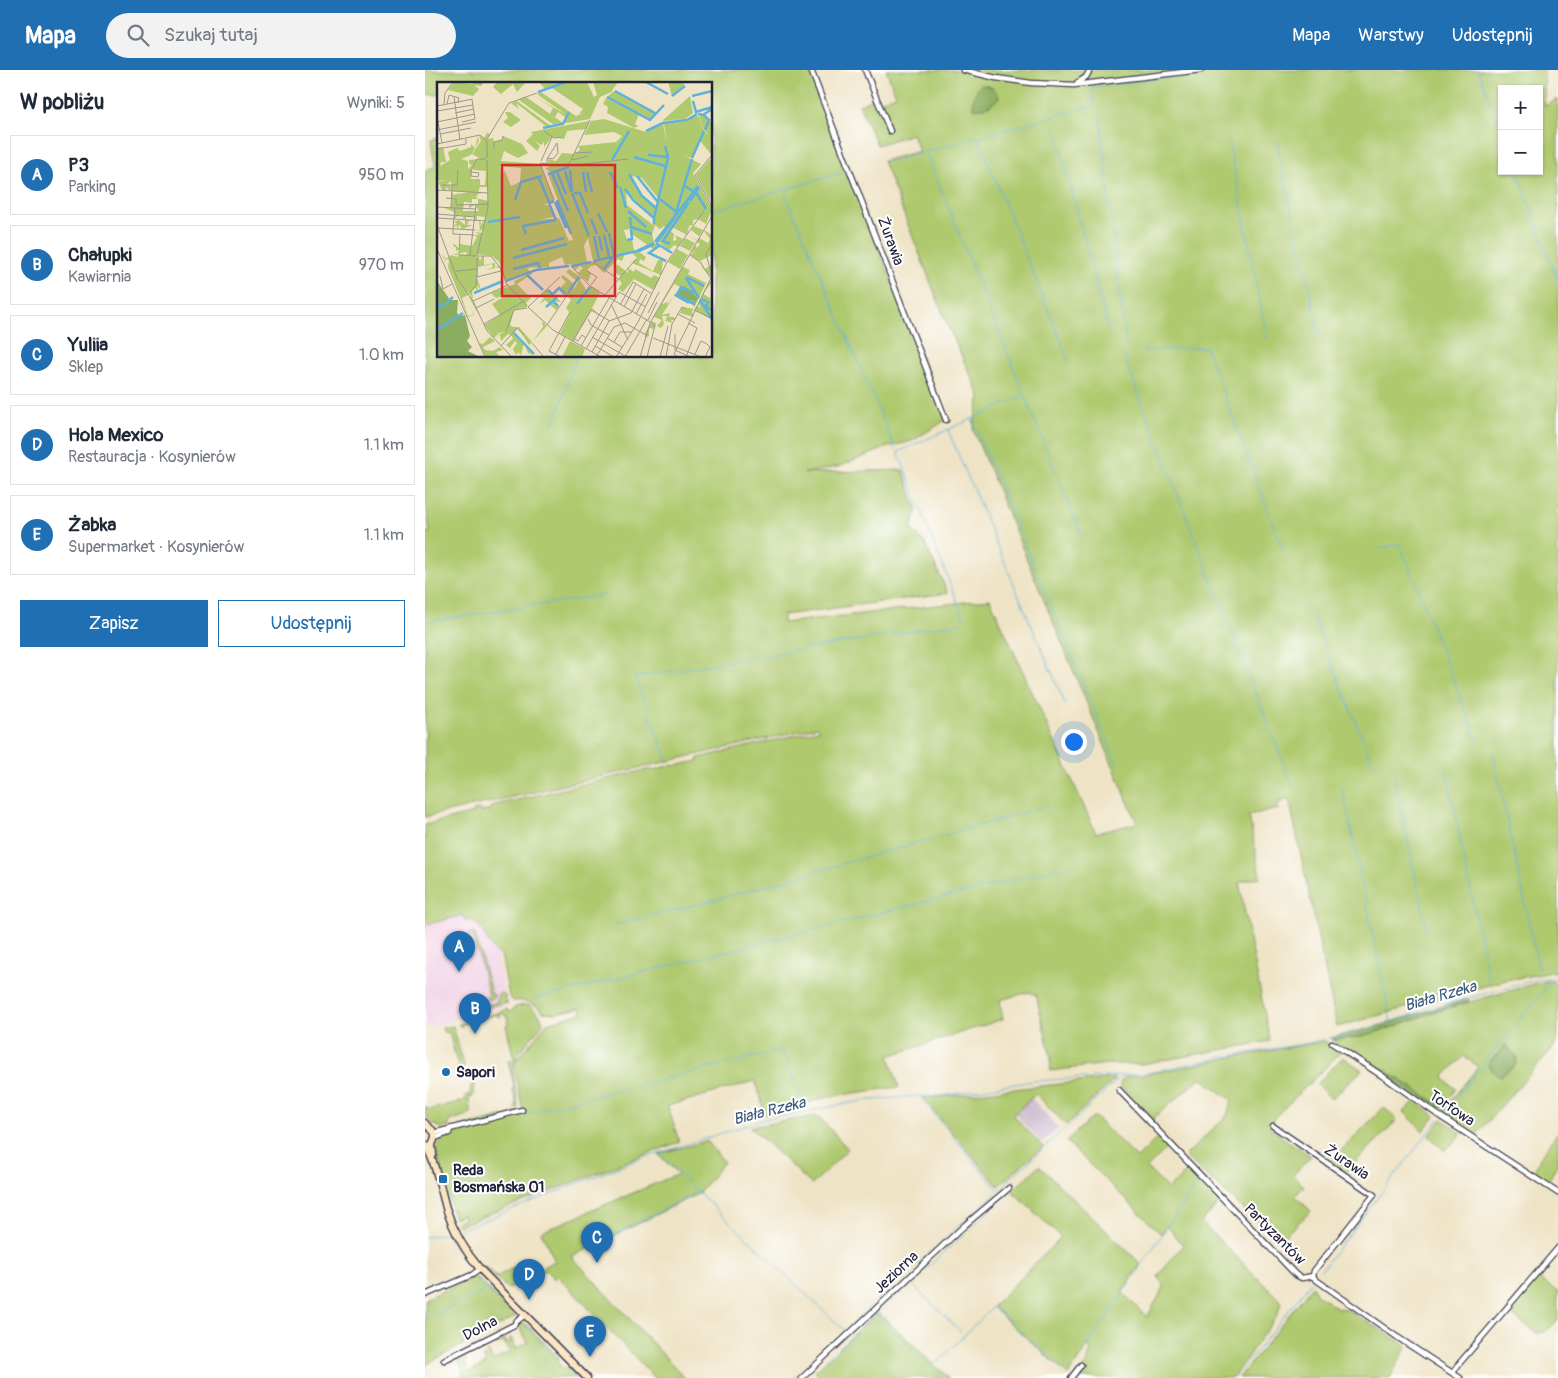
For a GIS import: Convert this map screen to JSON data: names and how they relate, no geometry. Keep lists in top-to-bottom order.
{
  "streets": {
    "street": [
      "Żurawia",
      "Torfowa",
      "Partyzantów",
      "Jeziorna",
      "Dolna"
    ]
  },
  "crossings": [
    ["Żurawia", "Partyzantów"]
  ],
  "water": ["Biała Rzeka"],
  "places": {
    "other": ["Sapori"],
    "transit": ["Reda Bosmańska 01"]
  },
  "page": {
    "header": "Mapa",
    "search": "Szukaj tutaj",
    "nav": ["Mapa", "Warstwy", "Udostępnij"],
    "heading": ["W pobliżu", "Wyniki: 5"],
    "map_buttons": ["+", "−"],
    "list": [
      {
        "mark": "A",
        "name": "P3",
        "note": "Parking",
        "value": "950 m"
      },
      {
        "mark": "B",
        "name": "Chałupki",
        "note": "Kawiarnia",
        "value": "970 m"
      },
      {
        "mark": "C",
        "name": "Yuliia",
        "note": "Sklep",
        "value": "1.0 km"
      },
      {
        "mark": "D",
        "name": "Hola Mexico",
        "note": "Restauracja · Kosynierów",
        "value": "1.1 km"
      },
      {
        "mark": "E",
        "name": "Żabka",
        "note": "Supermarket · Kosynierów",
        "value": "1.1 km"
      }
    ],
    "buttons": ["Zapisz", "Udostępnij"],
    "pins": [
      "A",
      "B",
      "C",
      "D",
      "E"
    ]
  }
}
